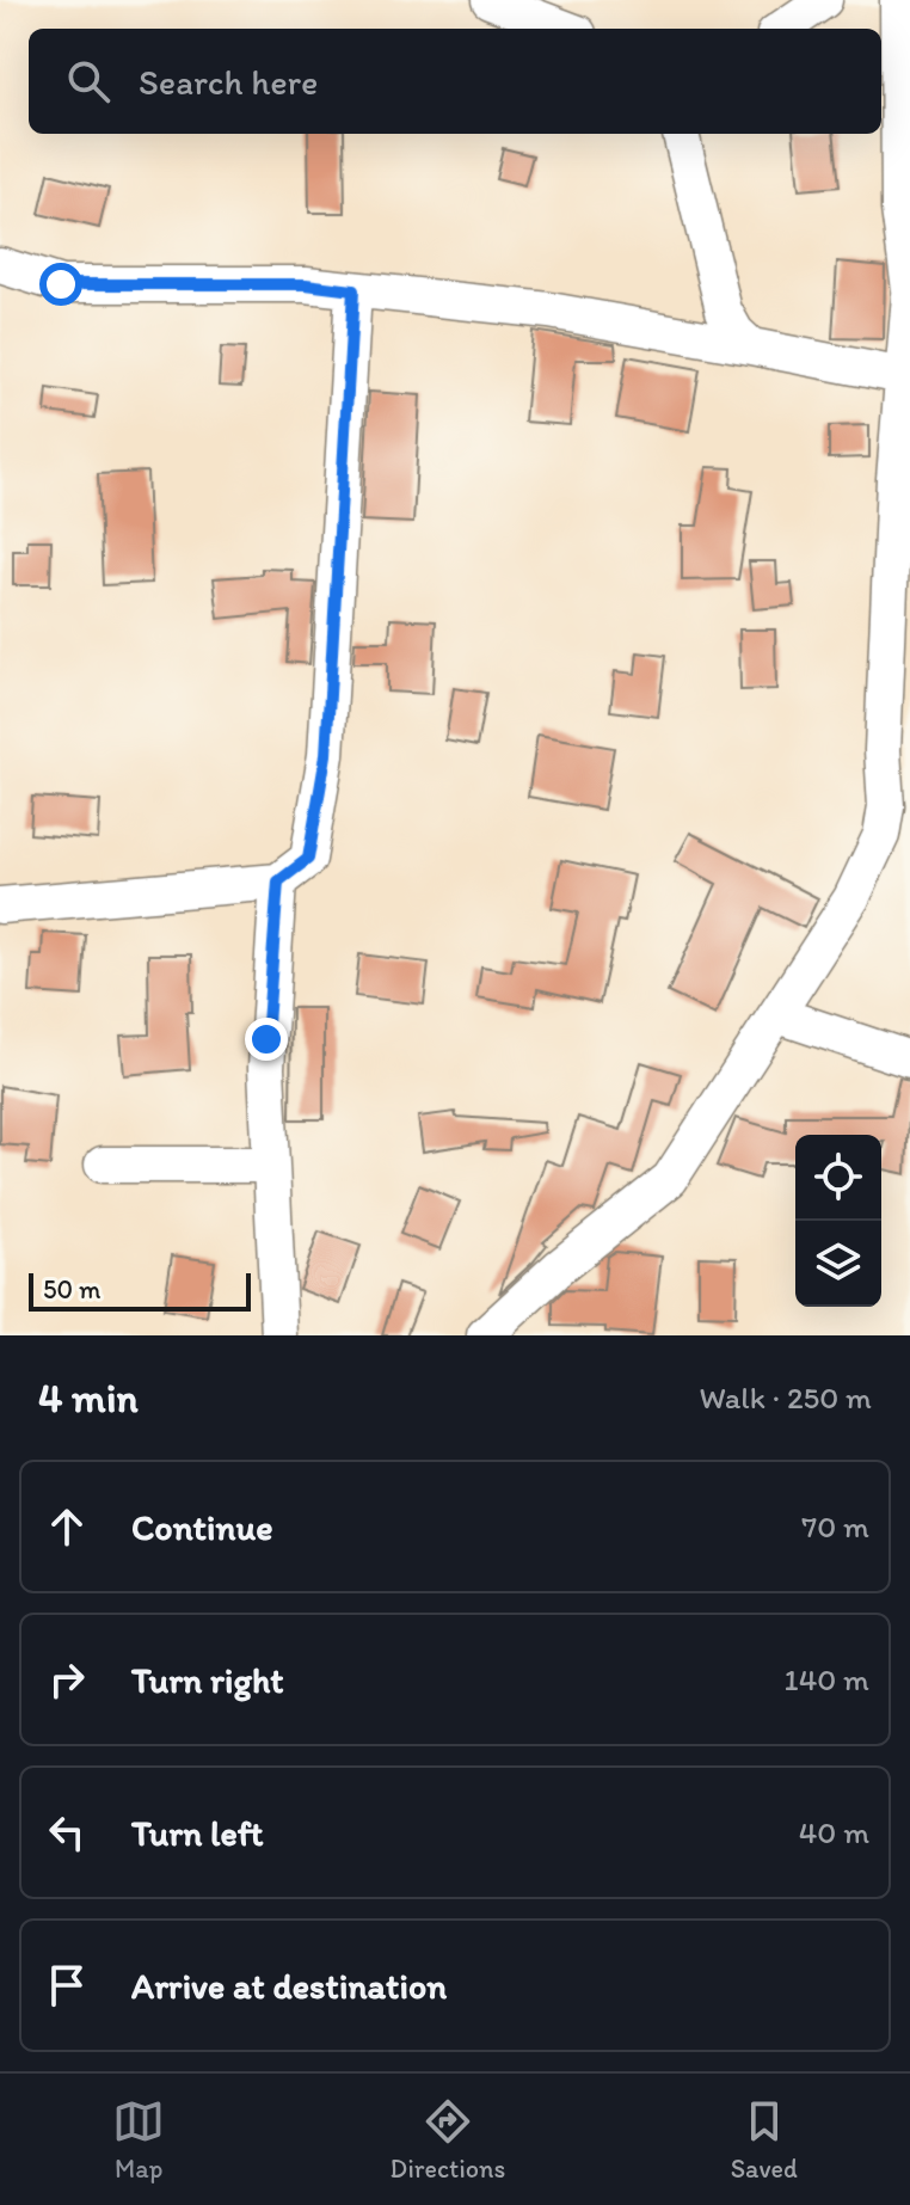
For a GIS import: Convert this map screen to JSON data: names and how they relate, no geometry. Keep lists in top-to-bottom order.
{
  "scale_bar": "50 m",
  "page": {
    "search": "Search here",
    "scale": "50 m",
    "heading": ["4 min", "Walk · 250 m"],
    "list": [
      ["Continue", "70 m"],
      ["Turn right", "140 m"],
      ["Turn left", "40 m"],
      "Arrive at destination"
    ],
    "nav": ["Map", "Directions", "Saved"]
  }
}
